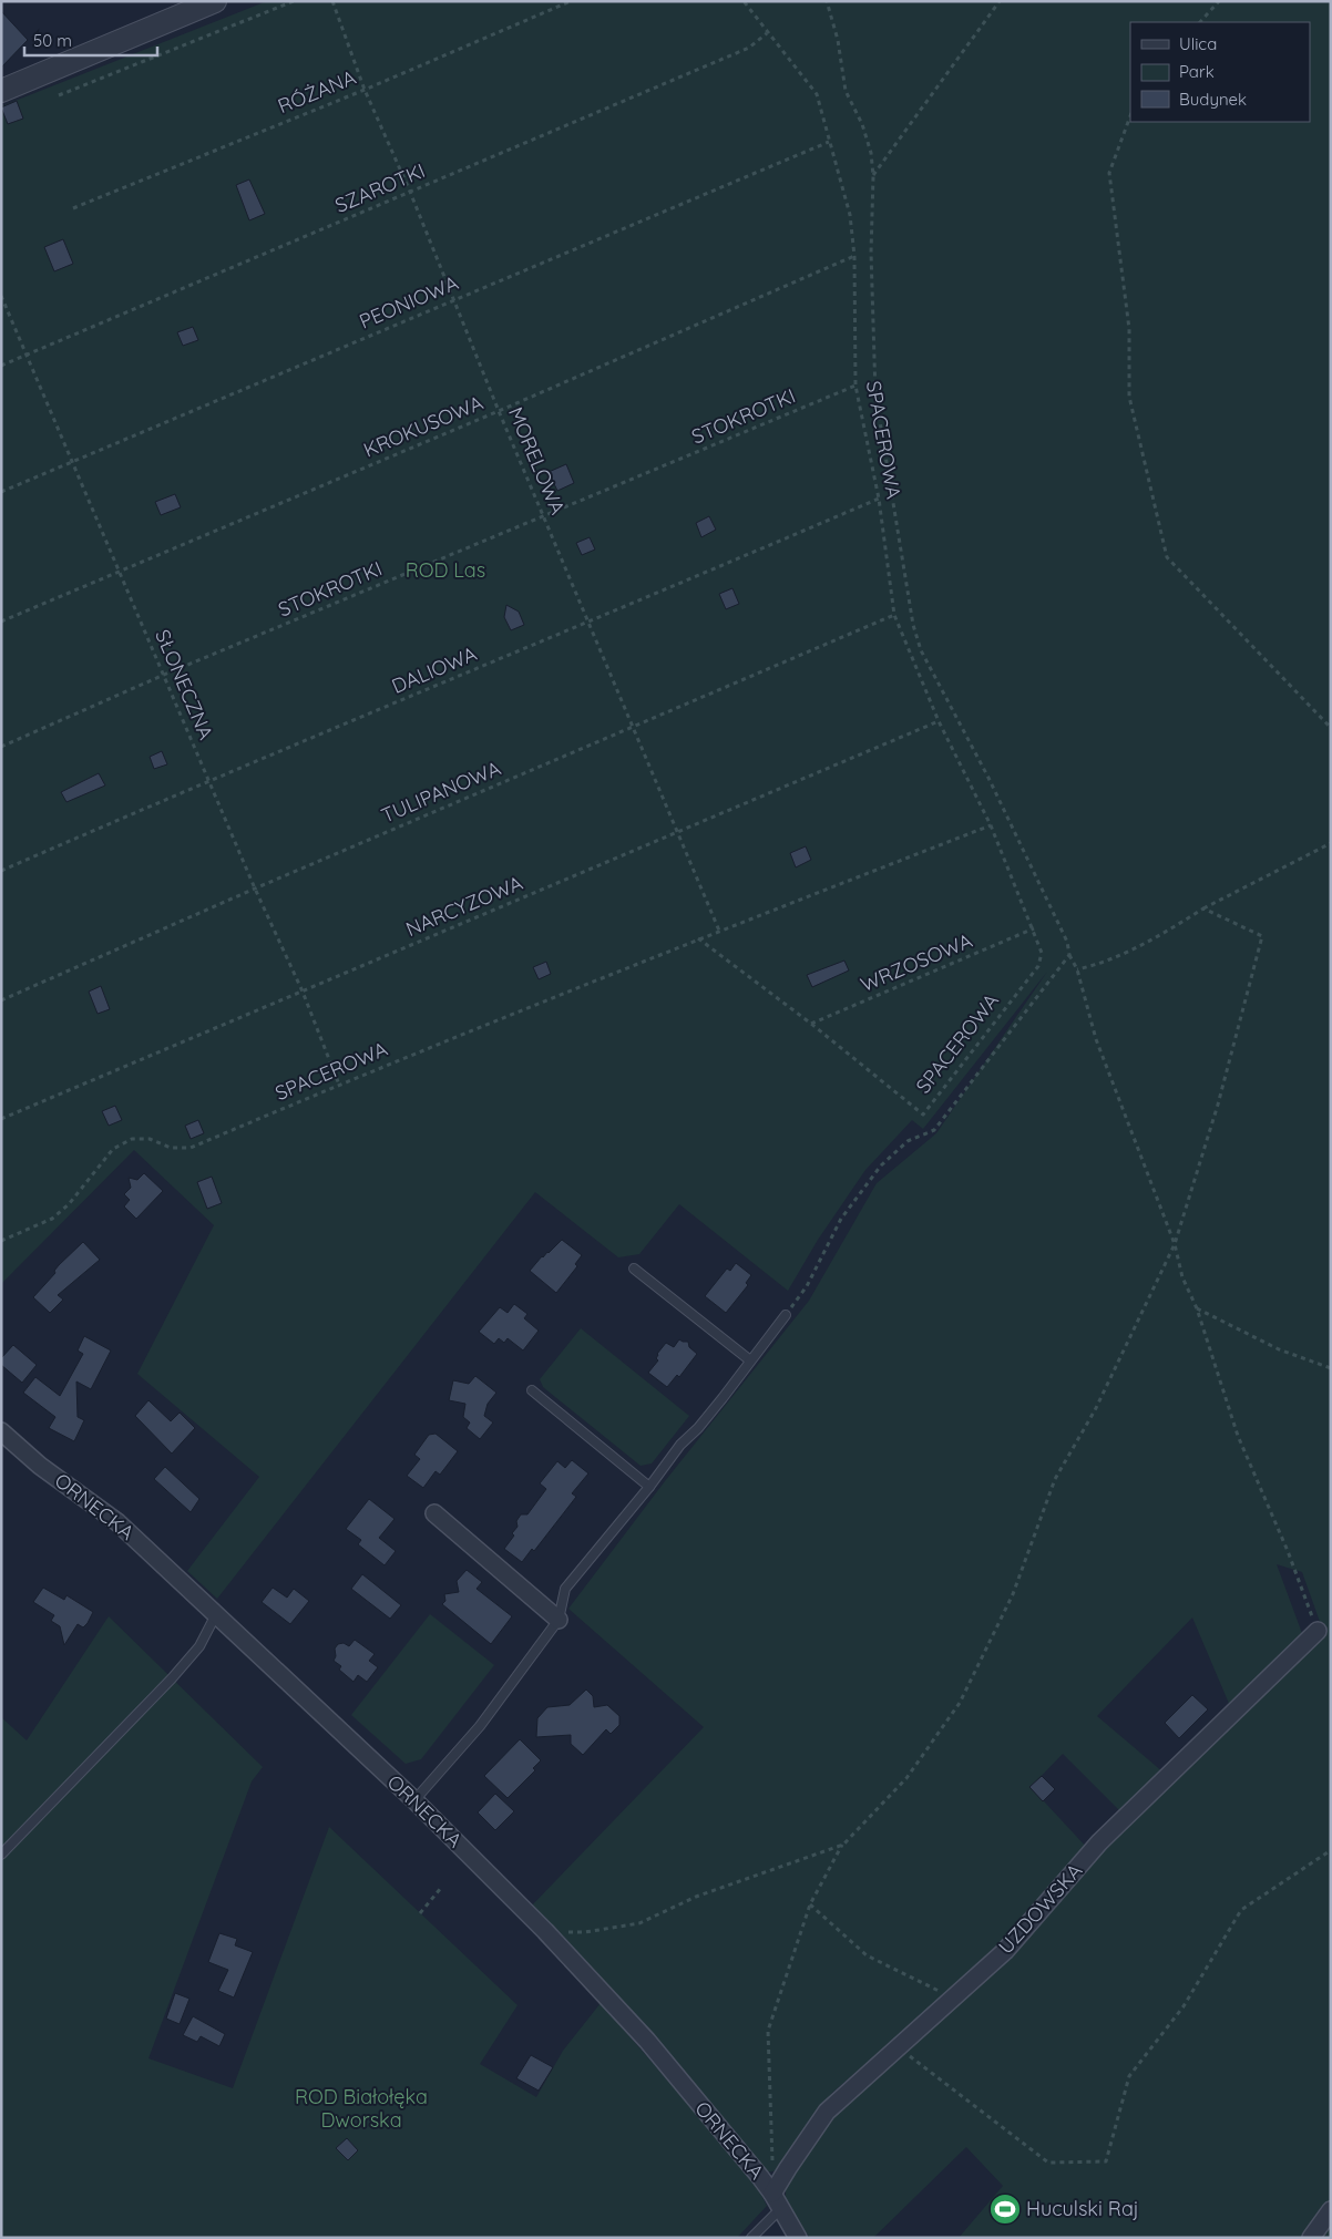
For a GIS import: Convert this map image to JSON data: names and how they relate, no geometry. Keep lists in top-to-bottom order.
{
  "streets": {
    "street": ["ORNECKA", "UZDOWSKA"],
    "path": [
      "RÓŻANA",
      "SZAROTKI",
      "PEONIOWA",
      "STOKROTKI",
      "KROKUSOWA",
      "SPACEROWA",
      "MORELOWA",
      "DALIOWA",
      "SŁONECZNA",
      "TULIPANOWA",
      "NARCYZOWA",
      "WRZOSOWA"
    ]
  },
  "crossings": [
    ["RÓŻANA", "MORELOWA"],
    ["SZAROTKI", "SPACEROWA"],
    ["SZAROTKI", "MORELOWA"],
    ["SZAROTKI", "SŁONECZNA"],
    ["PEONIOWA", "SPACEROWA"],
    ["PEONIOWA", "MORELOWA"],
    ["PEONIOWA", "SŁONECZNA"],
    ["STOKROTKI", "SPACEROWA"],
    ["STOKROTKI", "MORELOWA"],
    ["STOKROTKI", "SŁONECZNA"],
    ["KROKUSOWA", "SPACEROWA"],
    ["KROKUSOWA", "MORELOWA"],
    ["KROKUSOWA", "SŁONECZNA"],
    ["SPACEROWA", "MORELOWA"],
    ["SPACEROWA", "DALIOWA"],
    ["SPACEROWA", "SŁONECZNA"],
    ["SPACEROWA", "TULIPANOWA"],
    ["SPACEROWA", "NARCYZOWA"],
    ["SPACEROWA", "WRZOSOWA"],
    ["MORELOWA", "DALIOWA"],
    ["MORELOWA", "TULIPANOWA"],
    ["MORELOWA", "NARCYZOWA"],
    ["DALIOWA", "SŁONECZNA"],
    ["SŁONECZNA", "TULIPANOWA"],
    ["SŁONECZNA", "NARCYZOWA"],
    ["ORNECKA", "UZDOWSKA"]
  ],
  "parks": ["ROD Las", "ROD Białołęka Dworska"],
  "places": {
    "sports": ["Huculski Raj"]
  },
  "legend": ["Ulica", "Park", "Budynek"],
  "scale_bar": "50 m"
}
